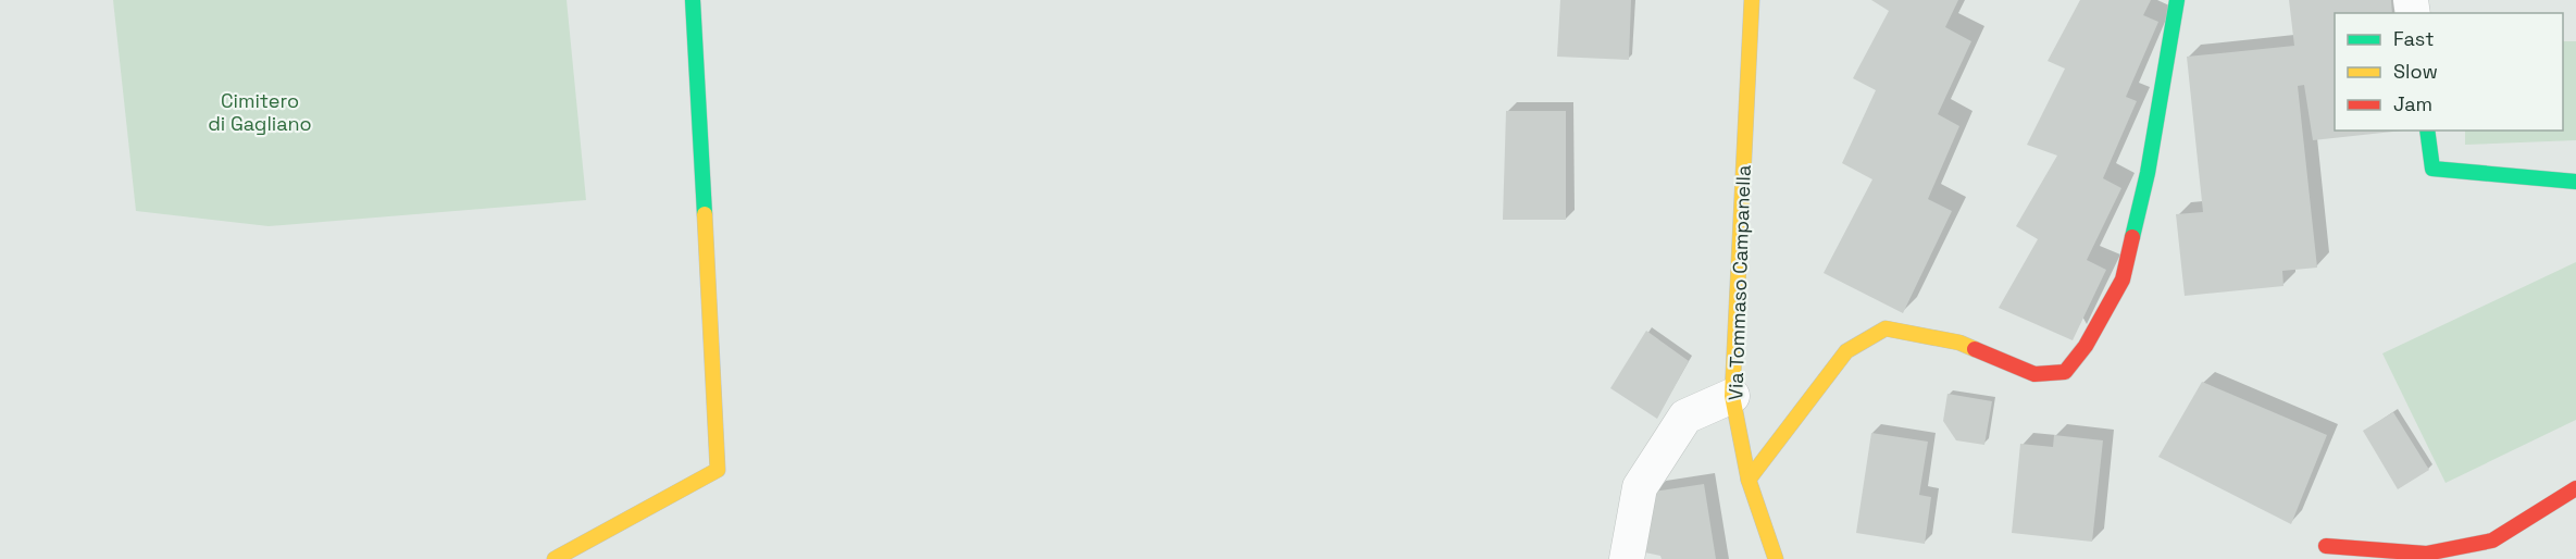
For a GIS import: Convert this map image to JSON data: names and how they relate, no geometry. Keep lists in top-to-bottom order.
{
  "streets": {
    "street": ["Via Tommaso Campanella"]
  },
  "parks": ["Cimitero di Gagliano"],
  "legend": ["Fast", "Slow", "Jam"]
}
